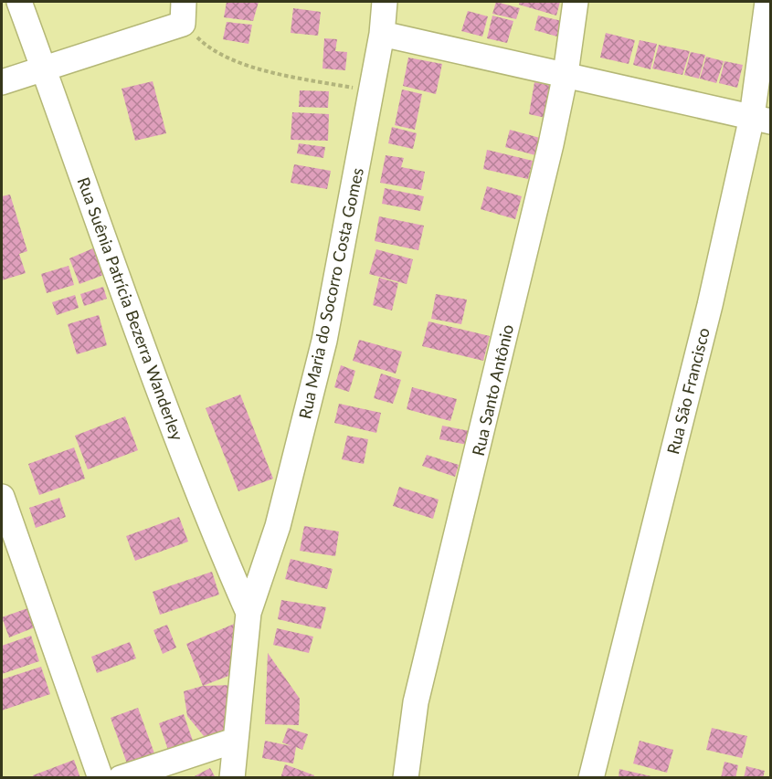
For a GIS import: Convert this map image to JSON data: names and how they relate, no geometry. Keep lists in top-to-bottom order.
{
  "streets": {
    "street": [
      "Rua Maria do Socorro Costa Gomes",
      "Rua Suênia Patrícia Bezerra Wanderley",
      "Rua Santo Antônio",
      "Rua São Francisco"
    ]
  },
  "crossings": [
    ["Rua Maria do Socorro Costa Gomes", "Rua Suênia Patrícia Bezerra Wanderley"]
  ]
}
